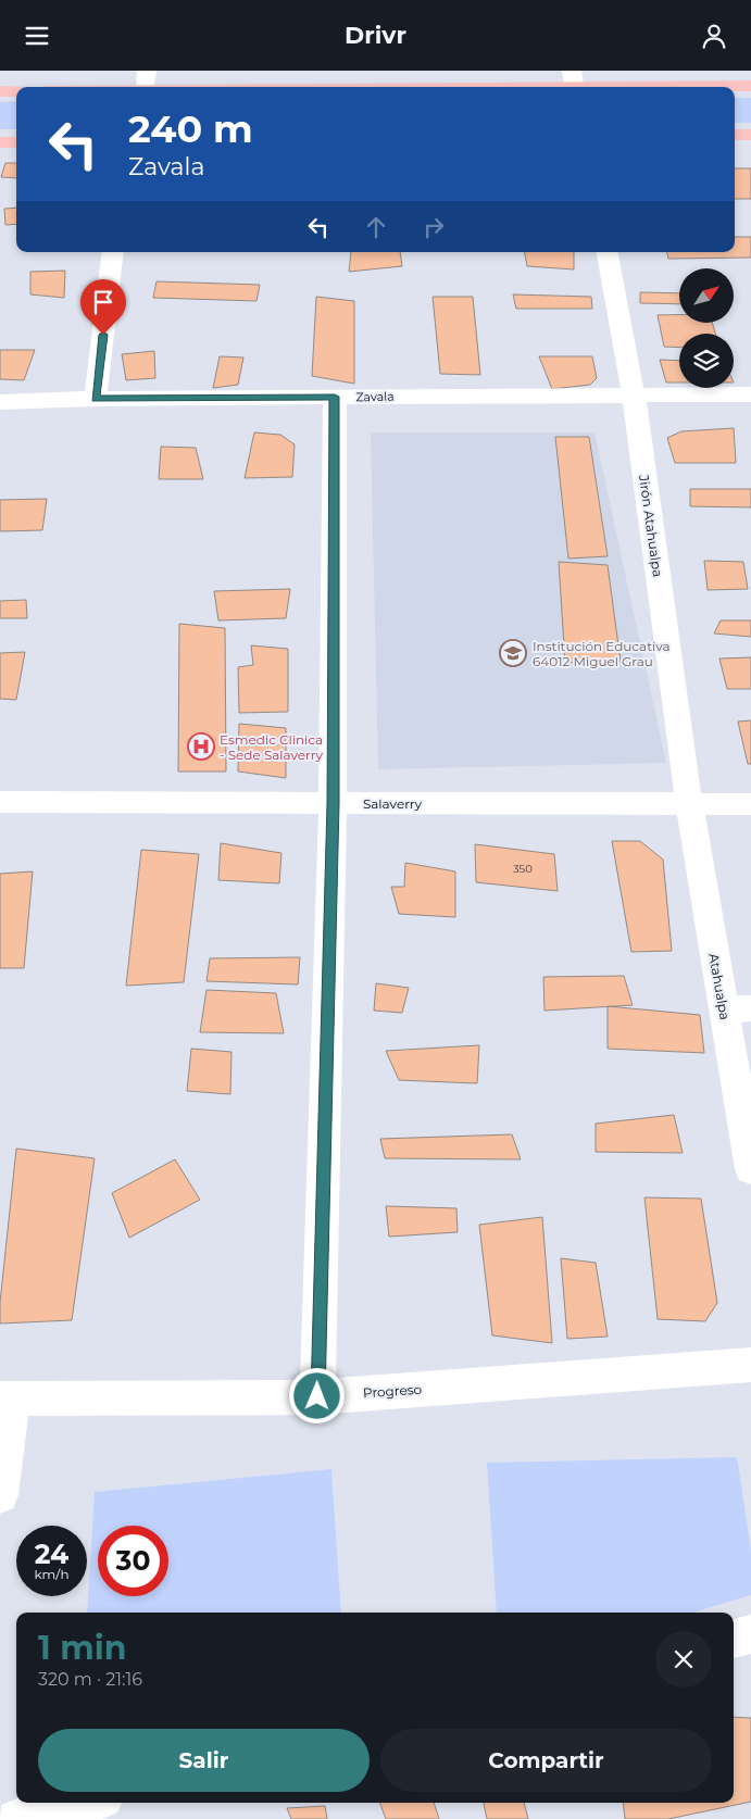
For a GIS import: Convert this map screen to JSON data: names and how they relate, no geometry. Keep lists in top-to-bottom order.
{
  "streets": {
    "street": [
      "Zavala",
      "Jirón Atahualpa",
      "Salaverry",
      "Atahualpa",
      "Progreso"
    ]
  },
  "crossings": [
    ["Zavala", "Jirón Atahualpa"],
    ["Jirón Atahualpa", "Salaverry"],
    ["Jirón Atahualpa", "Atahualpa"],
    ["Salaverry", "Atahualpa"]
  ],
  "places": {
    "school or university": ["Institución Educativa 64012 Miguel Grau"],
    "hospital": ["Esmedic Clinica - Sede Salaverry"]
  },
  "house_numbers": ["350"],
  "north": "top right",
  "page": {
    "header": "Drivr",
    "turn": ["240 m", "Zavala"],
    "speed": "24 km/h",
    "limit": "30",
    "heading": ["1 min", "320 m · 21:16"],
    "buttons": ["Salir", "Compartir"]
  }
}
